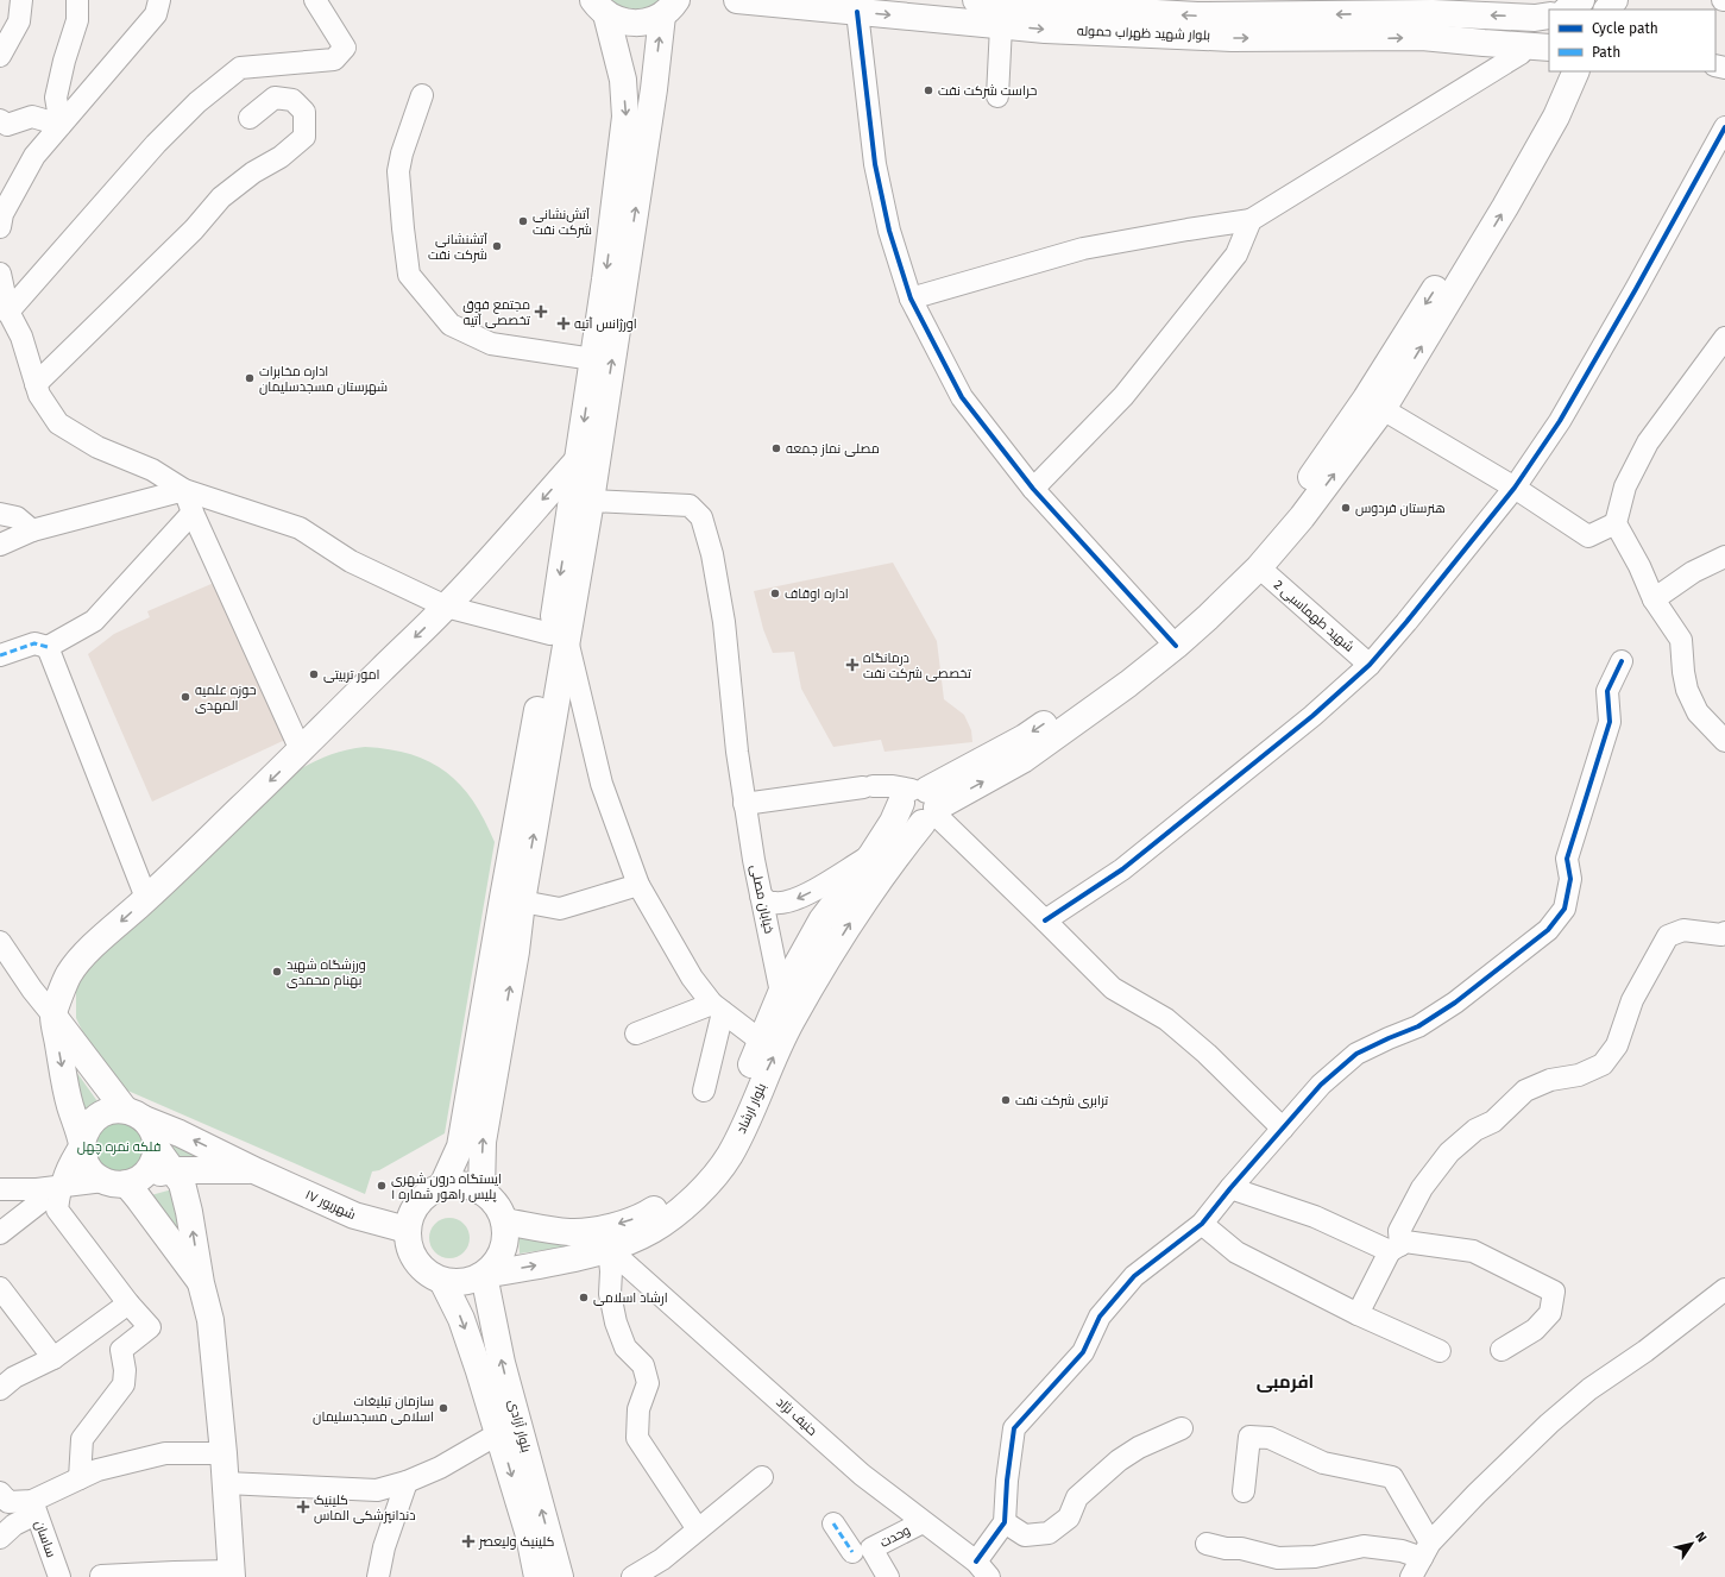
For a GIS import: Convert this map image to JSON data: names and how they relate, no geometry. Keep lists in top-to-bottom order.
{
  "streets": {
    "main road": [
      "بلوار شهید ظهراب حموله",
      "بلوار ارشاد",
      "۱۷ شهریور",
      "بلوار آزادی"
    ],
    "street": [
      "شهید طهماسبی 2",
      "خیابان مصلی",
      "حنیف نژاد",
      "وحدت",
      "ساسان"
    ]
  },
  "crossings": [
    ["خیابان مصلی", "بلوار ارشاد"],
    ["بلوار ارشاد", "۱۷ شهریور"],
    ["بلوار ارشاد", "حنیف نژاد"],
    ["بلوار ارشاد", "بلوار آزادی"],
    ["۱۷ شهریور", "بلوار آزادی"],
    ["حنیف نژاد", "وحدت"]
  ],
  "districts": ["افرمبی"],
  "parks": ["فلکه نمره چهل"],
  "places": {
    "other": [
      "حراست شرکت نفت",
      "آتش‌نشانی شرکت نفت",
      "آتشنشانی شرکت نفت",
      "اداره مخابرات شهرستان مسجدسلیمان",
      "مصلی نماز جمعه",
      "هنرستان فردوس",
      "اداره اوقاف",
      "امور تربیتی",
      "حوزه علمیه المهدی",
      "ورزشگاه شهید بهنام محمدی",
      "ترابری شرکت نفت",
      "ایستگاه درون شهری پلیس راهور شماره ۱",
      "ارشاد اسلامی",
      "سازمان تبلیغات اسلامی مسجدسلیمان"
    ],
    "health": [
      "مجتمع فوق تخصصی آتیه",
      "اورژانس آتیه",
      "درمانگاه تخصصی شرکت نفت",
      "کلینیک دندانپزشکی الماس",
      "کلینیک ولیعصر"
    ]
  },
  "legend": ["Cycle path", "Path"],
  "north": "top right"
}
